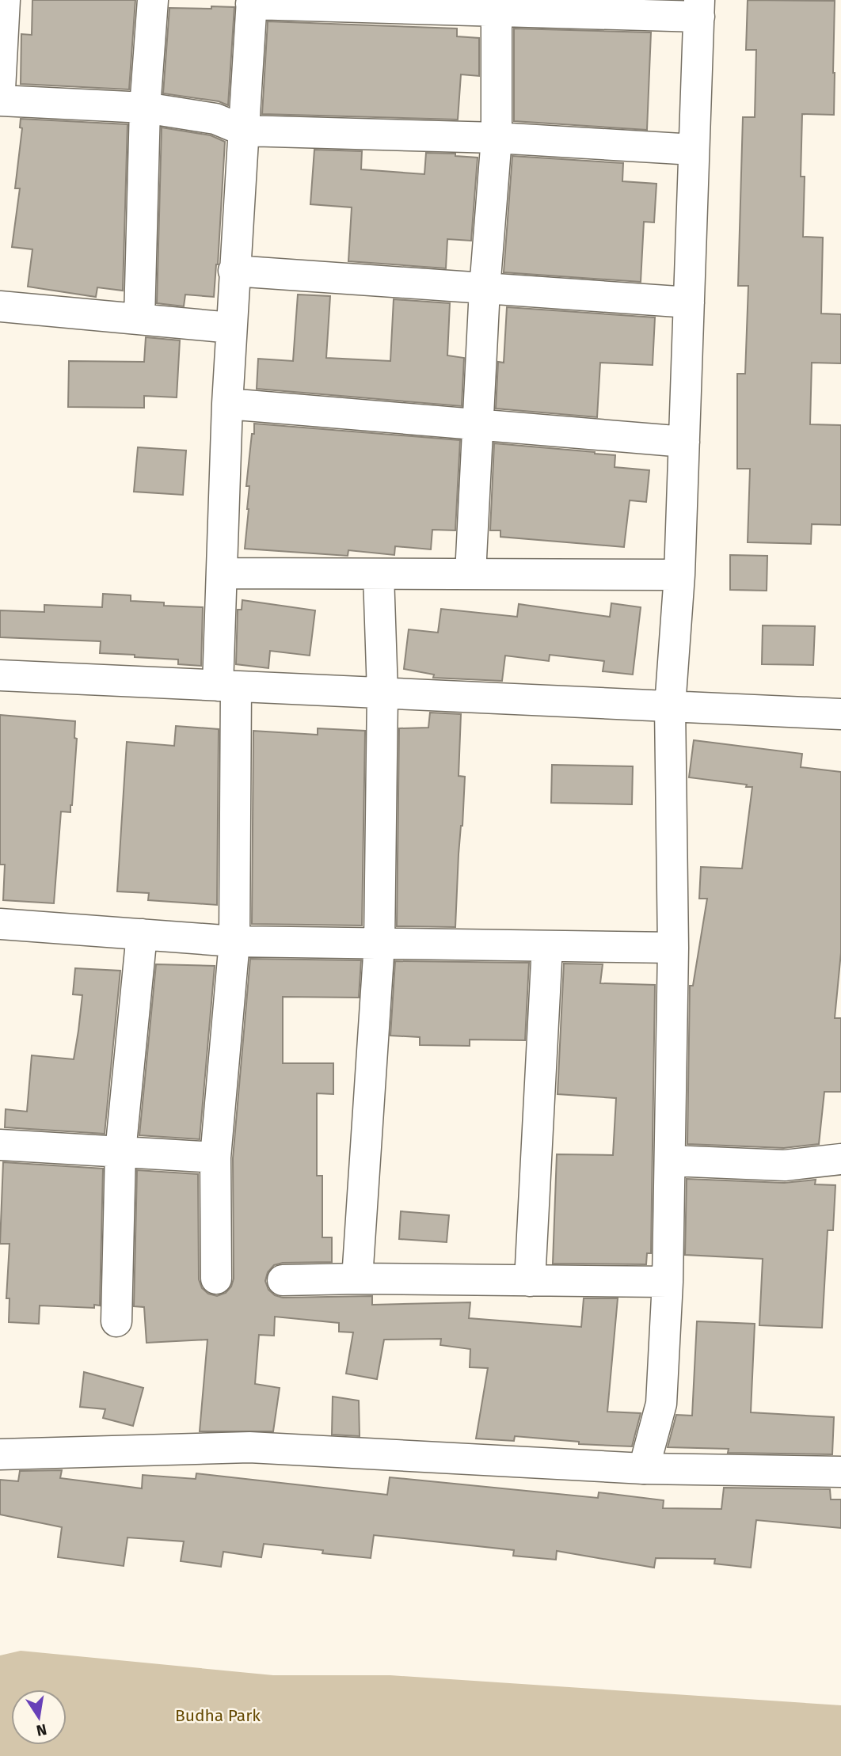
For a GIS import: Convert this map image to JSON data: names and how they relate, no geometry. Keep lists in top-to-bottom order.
{
  "parks": ["Budha Park"],
  "north": "bottom"
}
